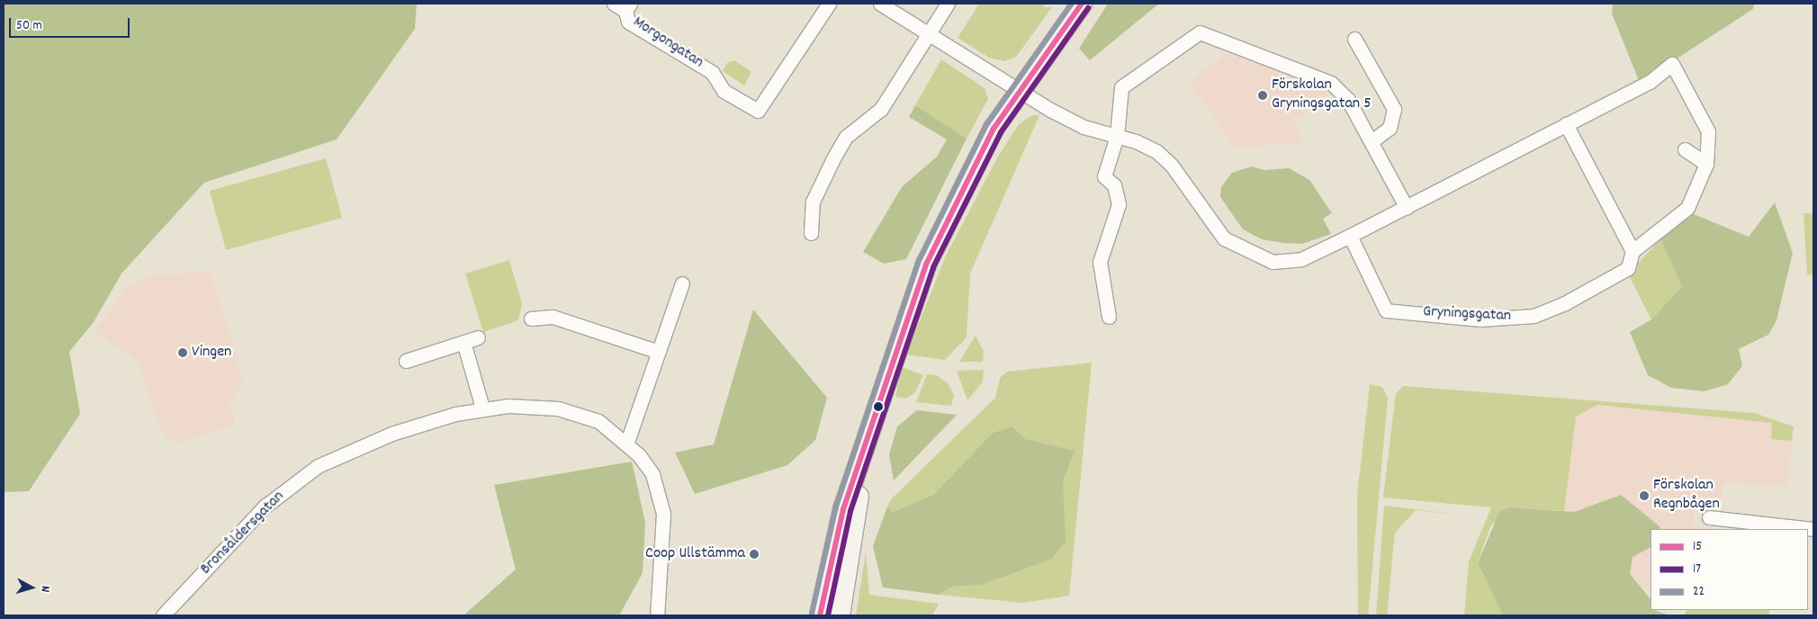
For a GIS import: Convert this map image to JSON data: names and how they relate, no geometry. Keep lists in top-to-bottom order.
{
  "streets": {
    "street": ["Morgongatan", "Gryningsgatan", "Bronsåldersgatan"]
  },
  "places": [
    "Förskolan Gryningsgatan 5",
    "Vingen",
    "Förskolan Regnbågen",
    "Coop Ullstämma"
  ],
  "lines": ["transit line 15", "transit line 22", "transit line 17"],
  "legend": ["15", "17", "22"],
  "scale_bar": "50 m",
  "north": "right"
}
